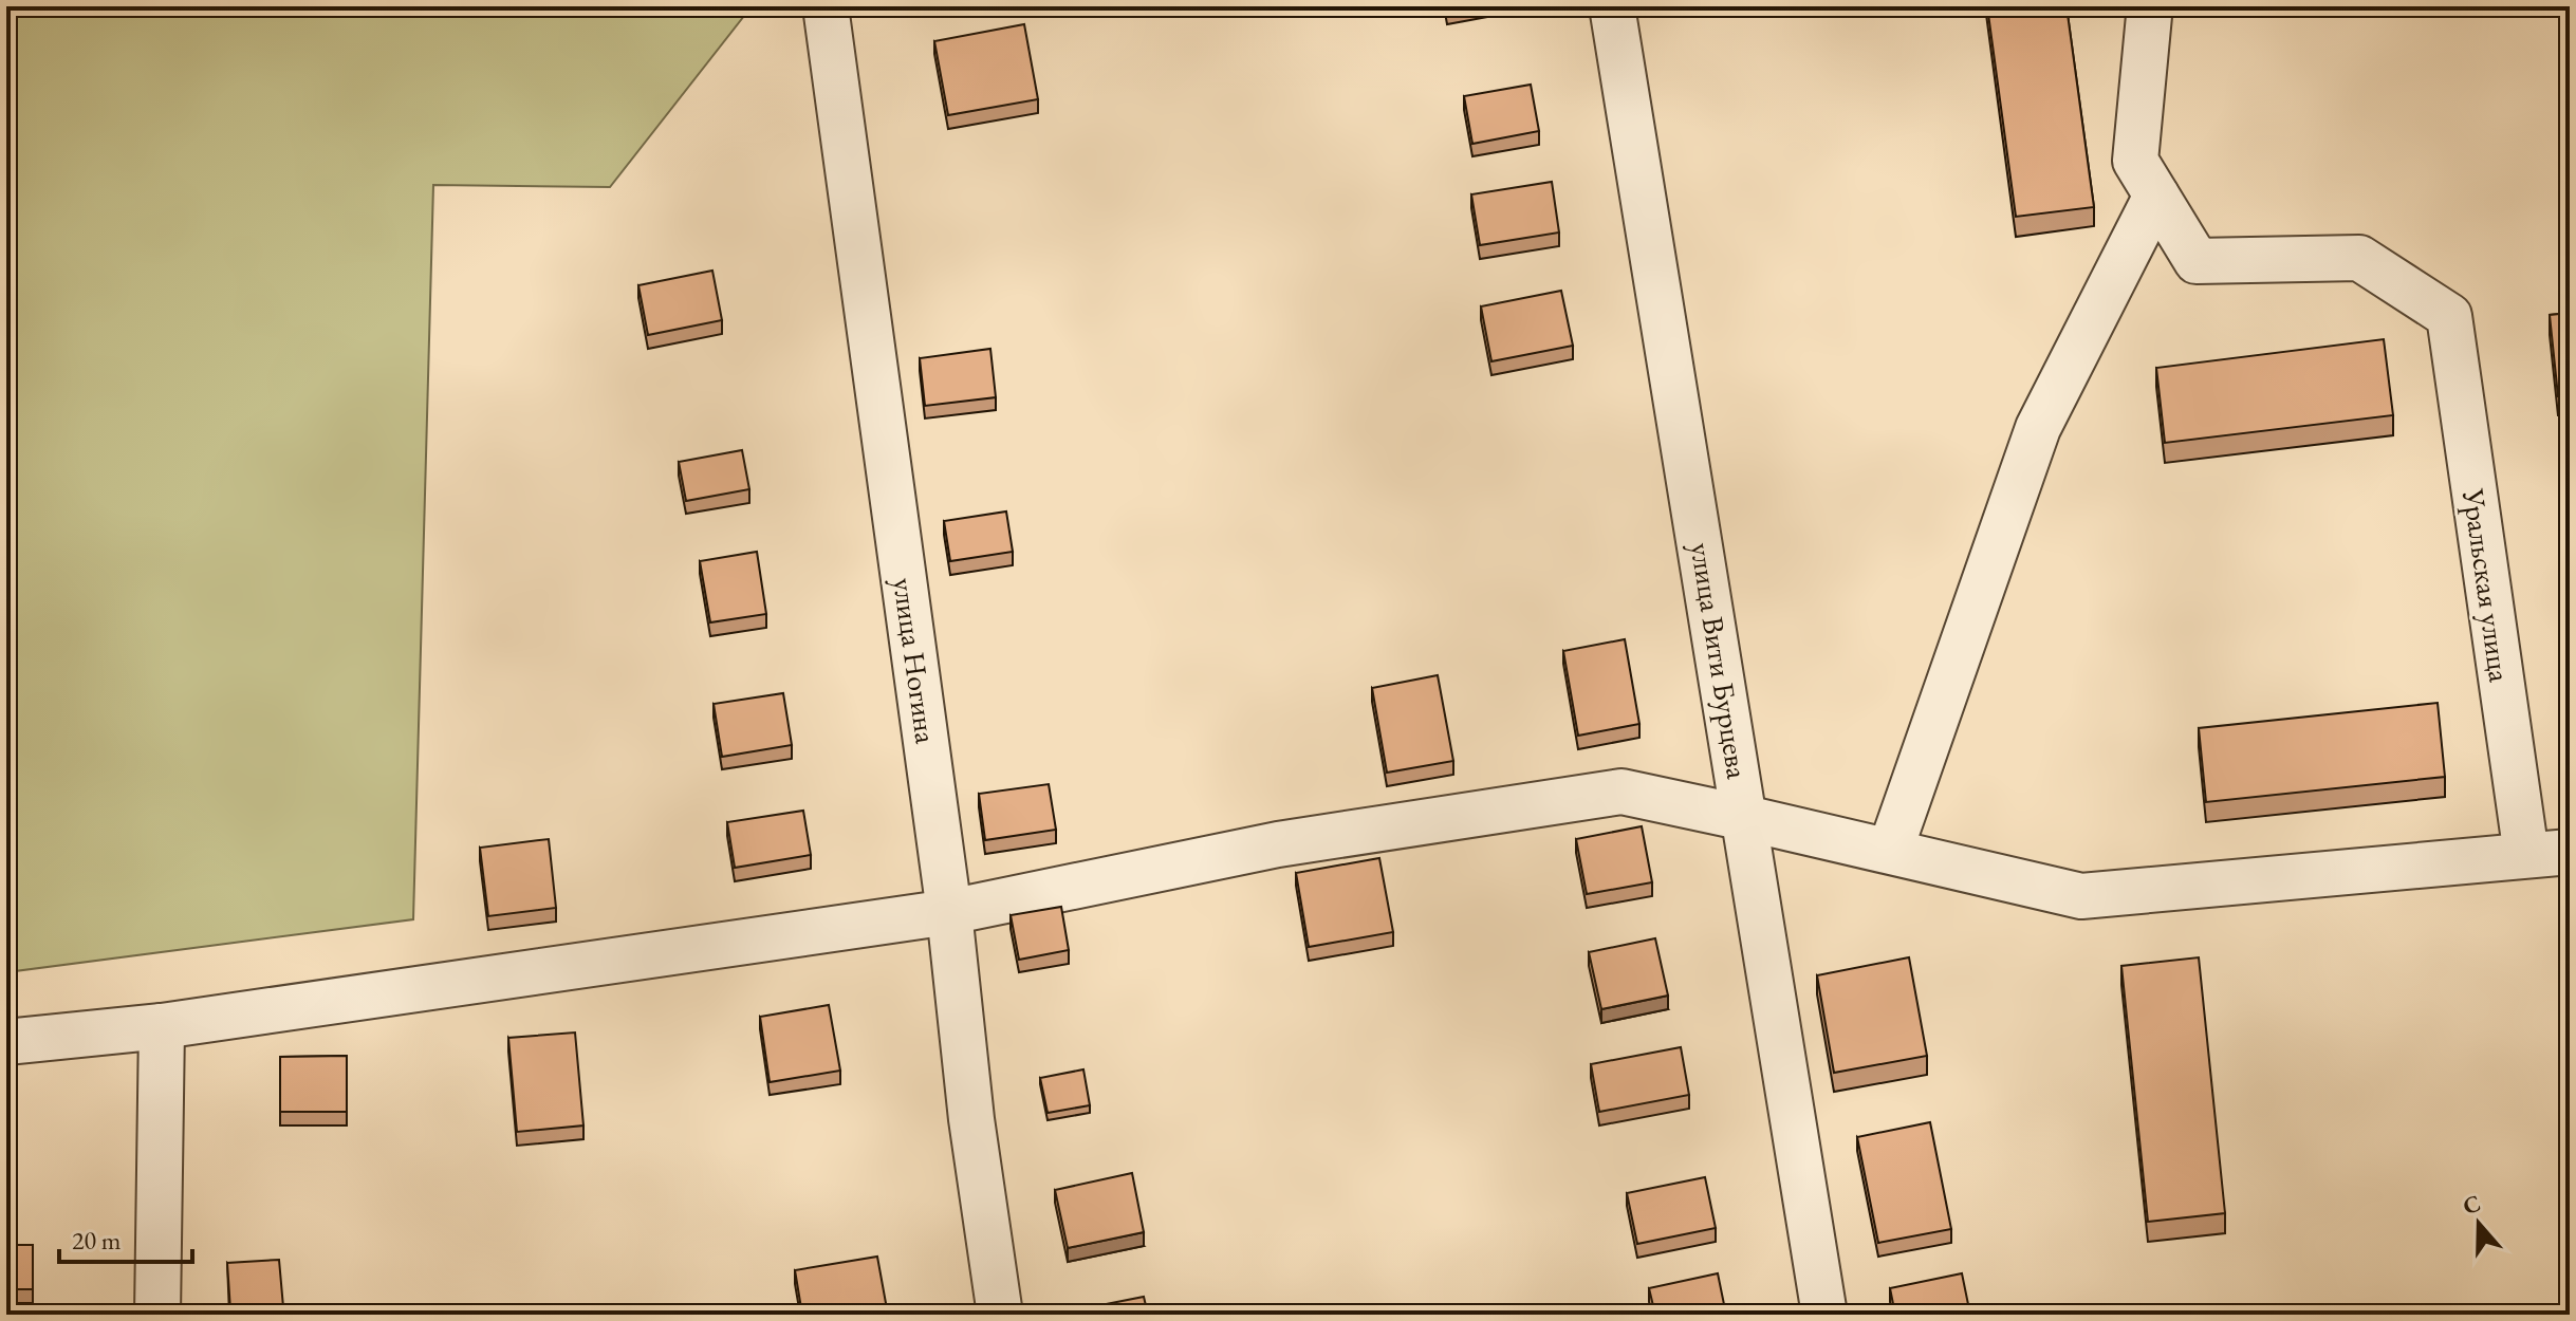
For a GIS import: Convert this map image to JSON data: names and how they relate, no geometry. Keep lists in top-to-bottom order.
{
  "streets": {
    "street": ["Уральская улица", "улица Ногина", "улица Вити Бурцева"]
  },
  "scale_bar": "20 m",
  "north": "top"
}
